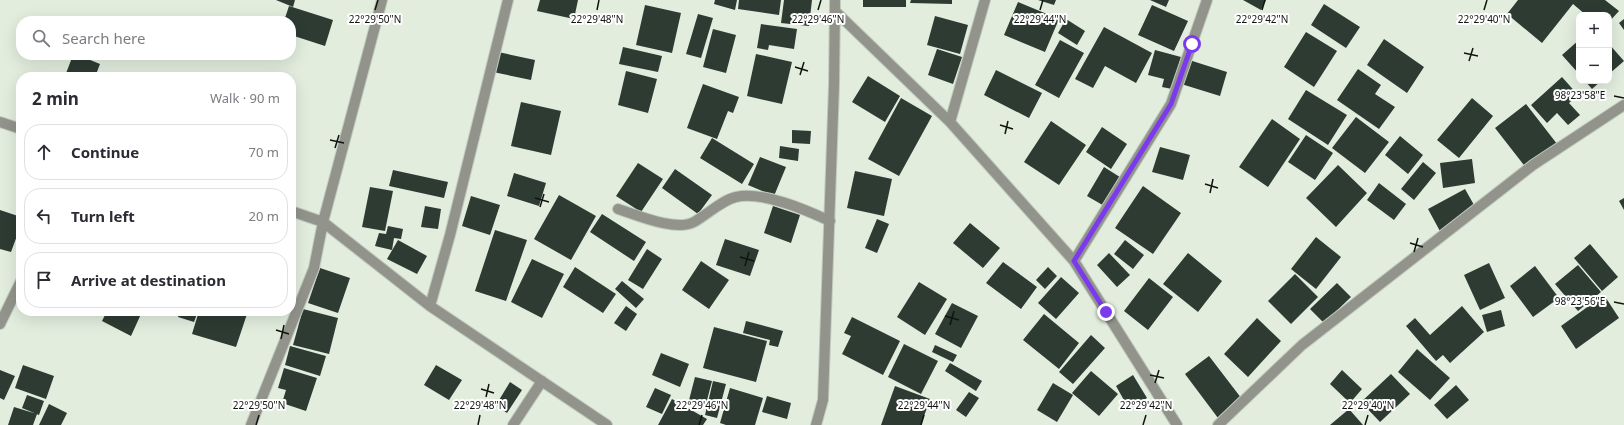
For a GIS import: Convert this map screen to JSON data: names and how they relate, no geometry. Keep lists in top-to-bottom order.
{
  "page": {
    "map_buttons": ["+", "−"],
    "search": "Search here",
    "heading": ["2 min", "Walk · 90 m"],
    "list": [
      ["Continue", "70 m"],
      ["Turn left", "20 m"],
      "Arrive at destination"
    ]
  },
  "coordinates": [
    "22°29'50\"N",
    "22°29'48\"N",
    "22°29'46\"N",
    "22°29'44\"N",
    "22°29'42\"N",
    "22°29'40\"N",
    "98°23'58\"E",
    "98°23'56\"E"
  ]
}
